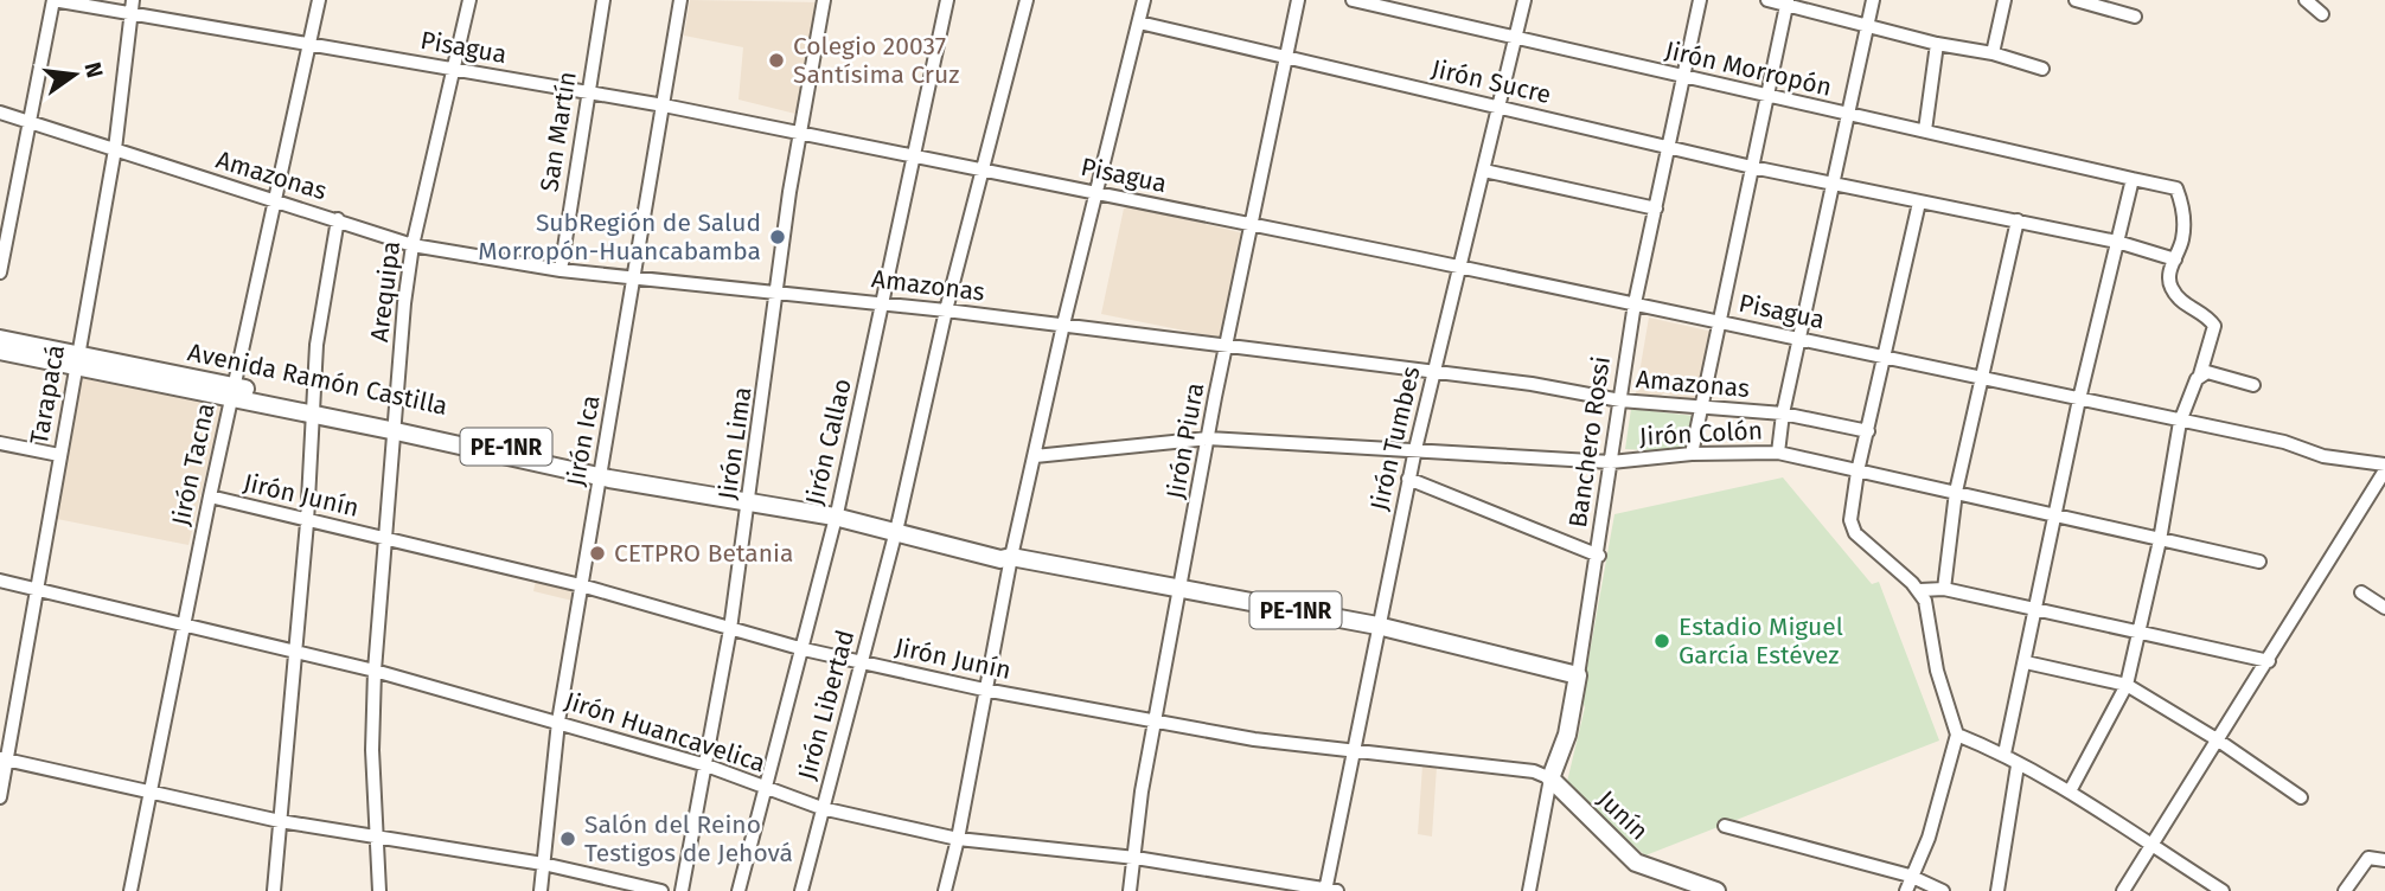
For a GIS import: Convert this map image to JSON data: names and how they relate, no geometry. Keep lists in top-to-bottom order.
{
  "streets": {
    "main road": [
      "Avenida Ramón Castilla",
      "Banchero Rossi",
      "PE-1NR",
      "Junín"
    ],
    "street": [
      "Pisagua",
      "Jirón Morropón",
      "Jirón Sucre",
      "San Martín",
      "Amazonas",
      "Arequipa",
      "Tarapacá",
      "Jirón Colón",
      "Jirón Tumbes",
      "Jirón Ica",
      "Jirón Piura",
      "Jirón Callao",
      "Jirón Lima",
      "Jirón Tacna",
      "Jirón Junín",
      "Jirón Libertad",
      "Jirón Huancavelica"
    ]
  },
  "crossings": [
    ["Pisagua", "San Martín"],
    ["Pisagua", "Arequipa"],
    ["Pisagua", "Tarapacá"],
    ["Pisagua", "Jirón Tumbes"],
    ["Pisagua", "Jirón Ica"],
    ["Pisagua", "Jirón Piura"],
    ["Pisagua", "Jirón Callao"],
    ["Pisagua", "Banchero Rossi"],
    ["Pisagua", "Jirón Lima"],
    ["Pisagua", "Jirón Tacna"],
    ["Pisagua", "Jirón Libertad"],
    ["Jirón Morropón", "Jirón Sucre"],
    ["Jirón Morropón", "Jirón Tumbes"],
    ["Jirón Morropón", "Banchero Rossi"],
    ["Jirón Sucre", "Jirón Tumbes"],
    ["Jirón Sucre", "Jirón Piura"],
    ["Jirón Sucre", "Banchero Rossi"],
    ["San Martín", "Amazonas"],
    ["Amazonas", "Arequipa"],
    ["Amazonas", "Tarapacá"],
    ["Amazonas", "Jirón Tumbes"],
    ["Amazonas", "Jirón Ica"],
    ["Amazonas", "Jirón Piura"],
    ["Amazonas", "Jirón Callao"],
    ["Amazonas", "Banchero Rossi"],
    ["Amazonas", "Jirón Lima"],
    ["Amazonas", "Jirón Tacna"],
    ["Amazonas", "Jirón Libertad"],
    ["Arequipa", "Avenida Ramón Castilla"],
    ["Arequipa", "Jirón Junín"],
    ["Arequipa", "Jirón Huancavelica"],
    ["Avenida Ramón Castilla", "Tarapacá"],
    ["Avenida Ramón Castilla", "Jirón Tumbes"],
    ["Avenida Ramón Castilla", "Jirón Ica"],
    ["Avenida Ramón Castilla", "Jirón Piura"],
    ["Avenida Ramón Castilla", "Jirón Callao"],
    ["Avenida Ramón Castilla", "Banchero Rossi"],
    ["Avenida Ramón Castilla", "Jirón Lima"],
    ["Avenida Ramón Castilla", "Jirón Tacna"],
    ["Avenida Ramón Castilla", "Jirón Libertad"],
    ["Tarapacá", "Jirón Huancavelica"],
    ["Jirón Colón", "Jirón Tumbes"],
    ["Jirón Colón", "Jirón Piura"],
    ["Jirón Colón", "Banchero Rossi"],
    ["Jirón Tumbes", "Jirón Junín"],
    ["Jirón Tumbes", "Jirón Huancavelica"],
    ["Jirón Ica", "Jirón Junín"],
    ["Jirón Ica", "Jirón Huancavelica"],
    ["Jirón Piura", "Jirón Junín"],
    ["Jirón Piura", "Jirón Huancavelica"],
    ["Jirón Callao", "Jirón Junín"],
    ["Jirón Callao", "Jirón Huancavelica"],
    ["Banchero Rossi", "Jirón Junín"],
    ["Banchero Rossi", "Junín"],
    ["Jirón Lima", "Jirón Junín"],
    ["Jirón Lima", "Jirón Huancavelica"],
    ["Jirón Tacna", "Jirón Junín"],
    ["Jirón Tacna", "Jirón Huancavelica"],
    ["Jirón Junín", "Jirón Libertad"],
    ["Jirón Junín", "Junín"],
    ["Jirón Libertad", "Jirón Huancavelica"]
  ],
  "places": [
    "Colegio 20037 Santísima Cruz",
    "SubRegión de Salud Morropón-Huancabamba",
    "CETPRO Betania",
    "Estadio Miguel García Estévez",
    "Salón del Reino Testigos de Jehová"
  ],
  "north": "right"
}
